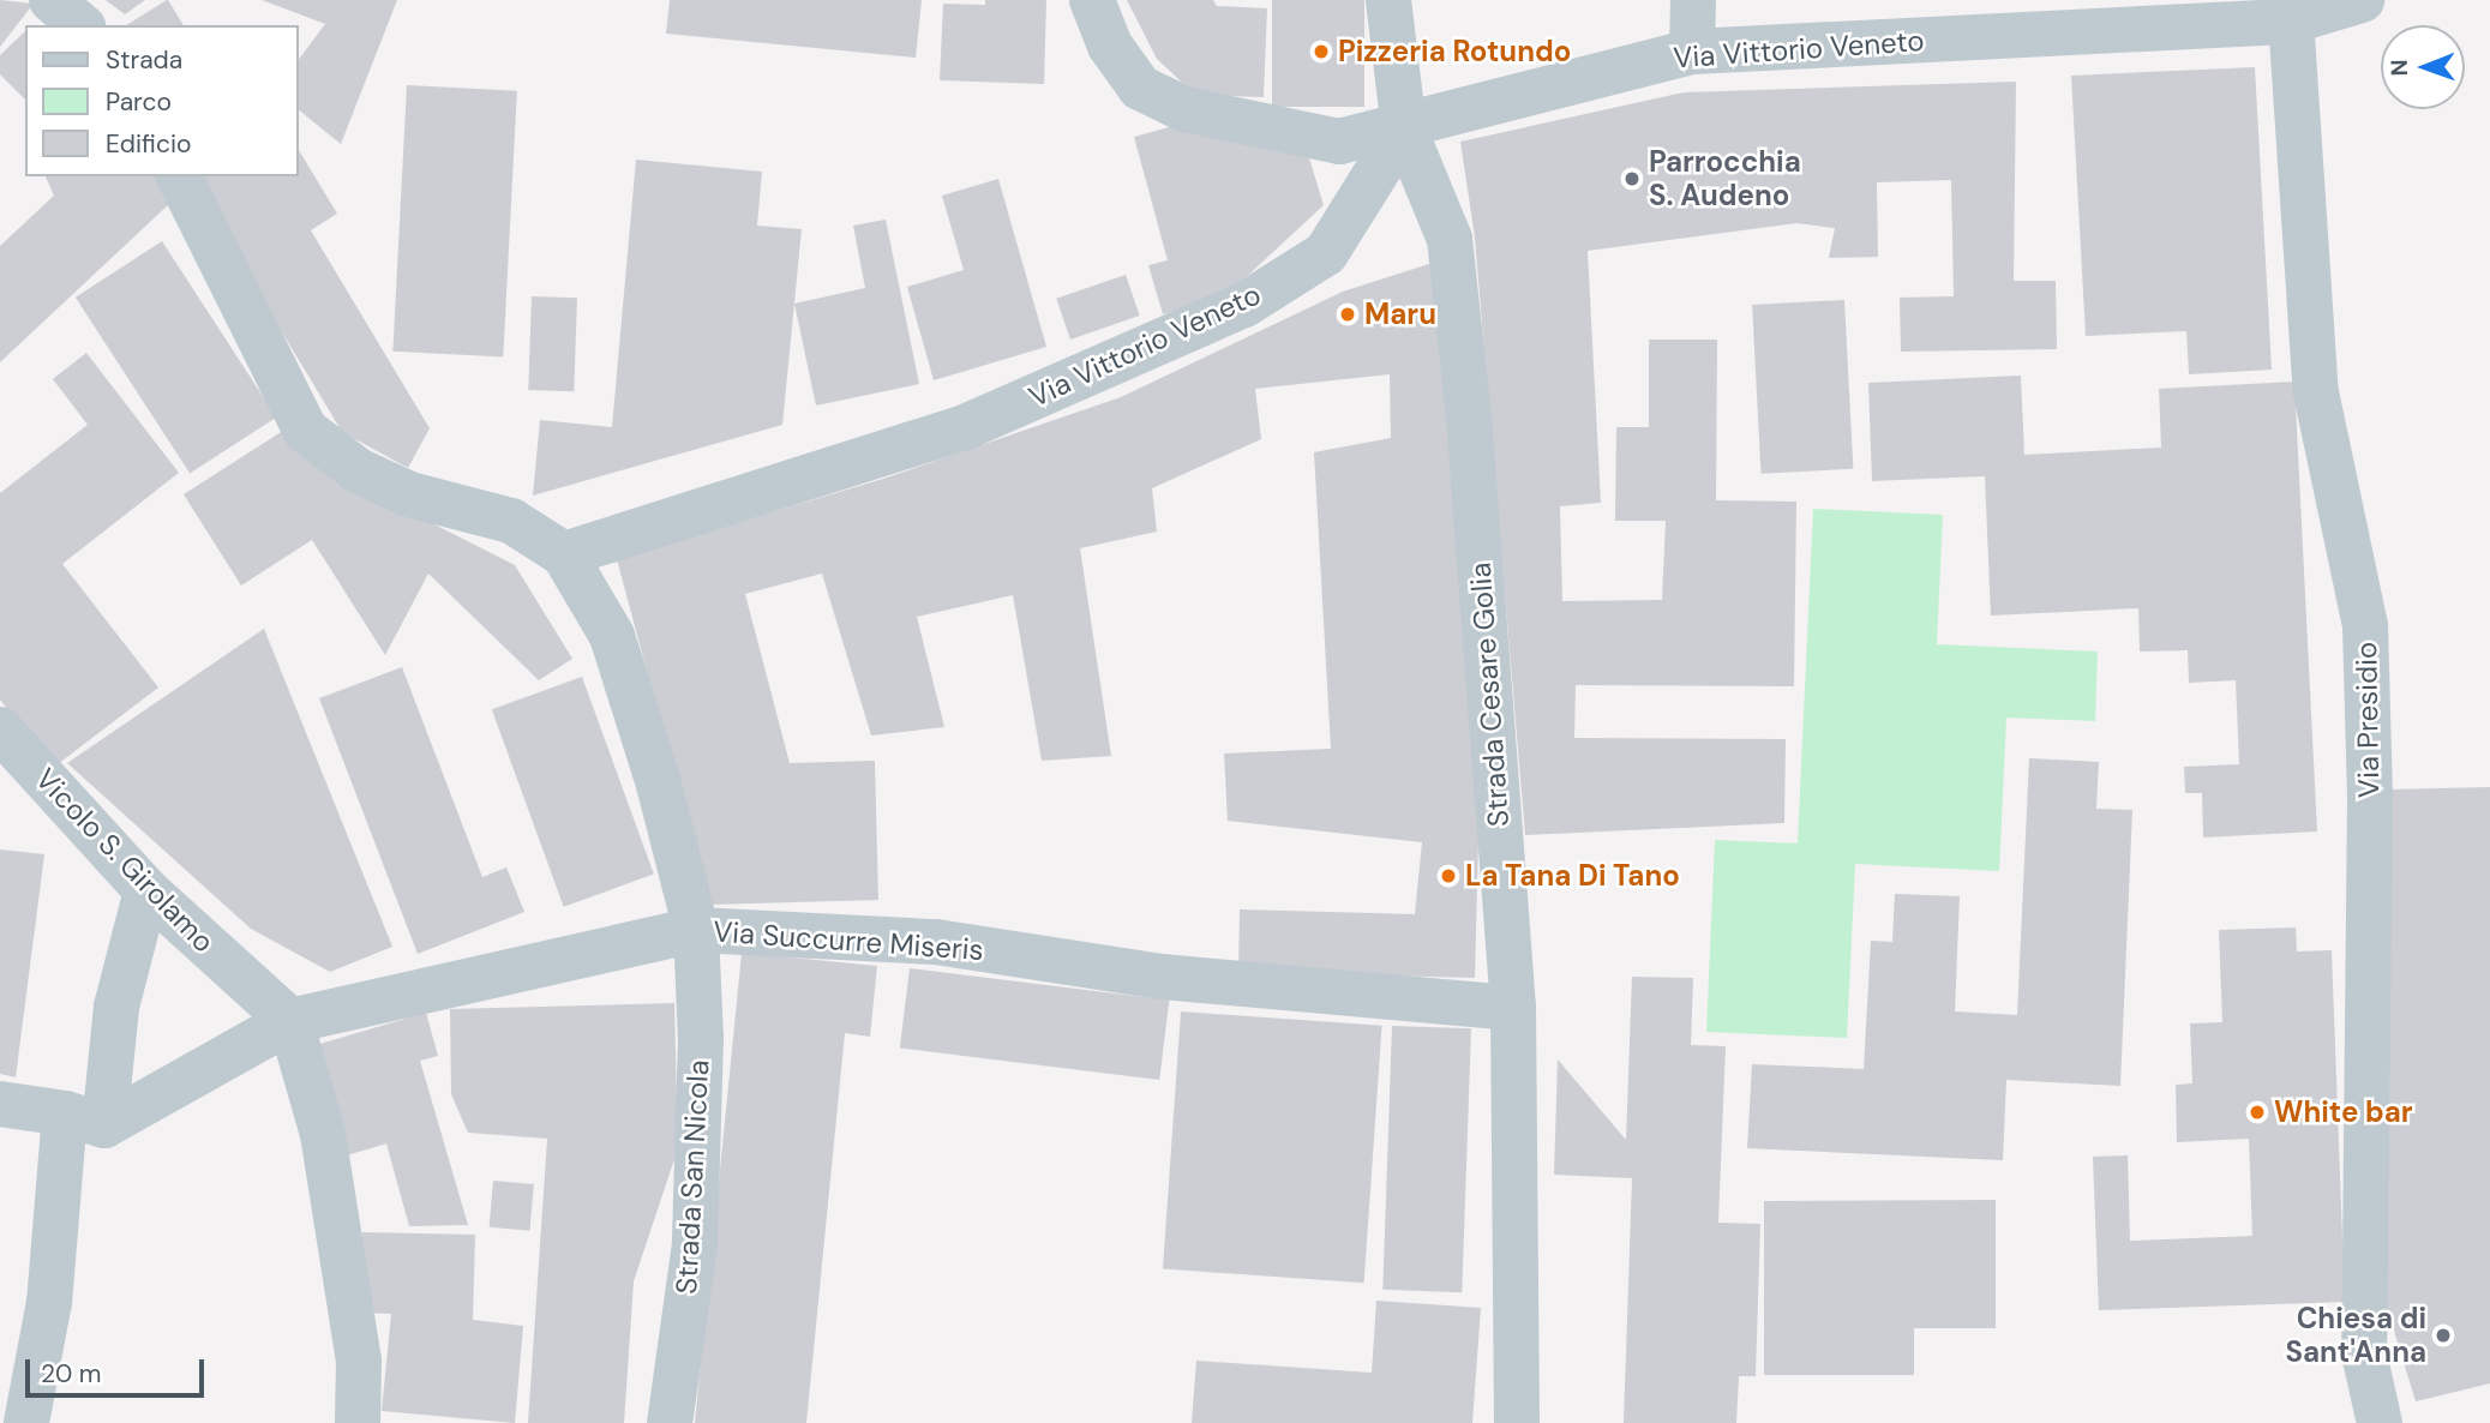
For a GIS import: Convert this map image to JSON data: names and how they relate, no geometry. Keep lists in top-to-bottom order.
{
  "streets": {
    "street": [
      "Via Vittorio Veneto",
      "Strada Cesare Golia",
      "Via Presidio",
      "Vicolo S. Girolamo",
      "Via Succurre Miseris",
      "Strada San Nicola"
    ]
  },
  "crossings": [
    ["Via Vittorio Veneto", "Strada Cesare Golia"],
    ["Via Vittorio Veneto", "Via Presidio"],
    ["Via Vittorio Veneto", "Strada San Nicola"],
    ["Strada Cesare Golia", "Via Succurre Miseris"],
    ["Vicolo S. Girolamo", "Via Succurre Miseris"],
    ["Via Succurre Miseris", "Strada San Nicola"]
  ],
  "places": [
    "Pizzeria Rotundo",
    "Parrocchia S. Audeno",
    "Maru",
    "La Tana Di Tano",
    "White bar",
    "Chiesa di Sant'Anna"
  ],
  "legend": ["Strada", "Parco", "Edificio"],
  "scale_bar": "20 m",
  "north": "left"
}
